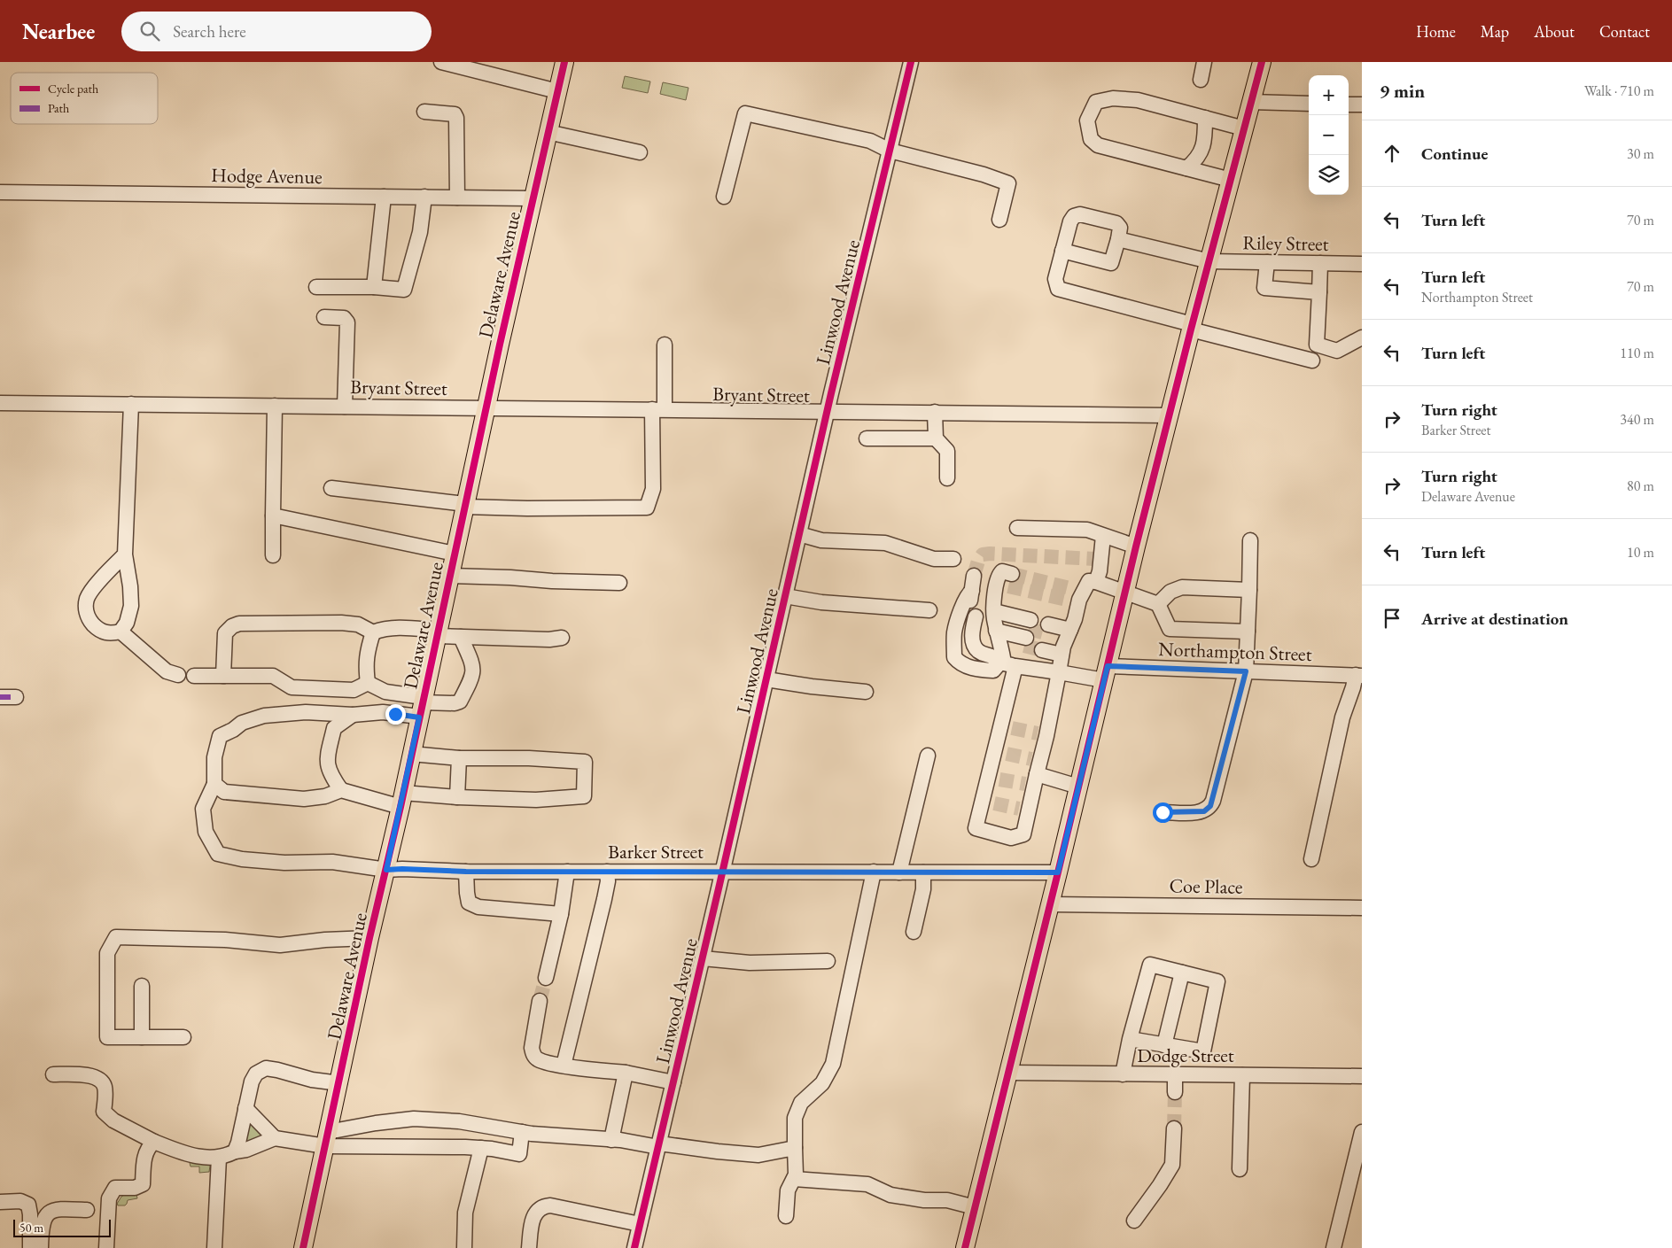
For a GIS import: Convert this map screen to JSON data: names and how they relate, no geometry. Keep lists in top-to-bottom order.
{
  "streets": {
    "main road": ["Delaware Avenue"],
    "street": [
      "Hodge Avenue",
      "Riley Street",
      "Linwood Avenue",
      "Bryant Street",
      "Northampton Street",
      "Barker Street",
      "Coe Place",
      "Dodge Street"
    ]
  },
  "crossings": [
    ["Hodge Avenue", "Delaware Avenue"],
    ["Delaware Avenue", "Bryant Street"],
    ["Delaware Avenue", "Barker Street"],
    ["Linwood Avenue", "Bryant Street"],
    ["Linwood Avenue", "Barker Street"]
  ],
  "legend": ["Cycle path", "Path"],
  "scale_bar": "50 m",
  "page": {
    "header": "Nearbee",
    "search": "Search here",
    "nav": [
      "Home",
      "Map",
      "About",
      "Contact"
    ],
    "heading": ["9 min", "Walk · 710 m"],
    "map_buttons": ["+", "−"],
    "list": [
      ["Continue", "30 m"],
      ["Turn left", "70 m"],
      ["Turn left", "Northampton Street", "70 m"],
      ["Turn left", "110 m"],
      ["Turn right", "Barker Street", "340 m"],
      ["Turn right", "Delaware Avenue", "80 m"],
      ["Turn left", "10 m"],
      "Arrive at destination"
    ],
    "scale": "50 m"
  }
}
